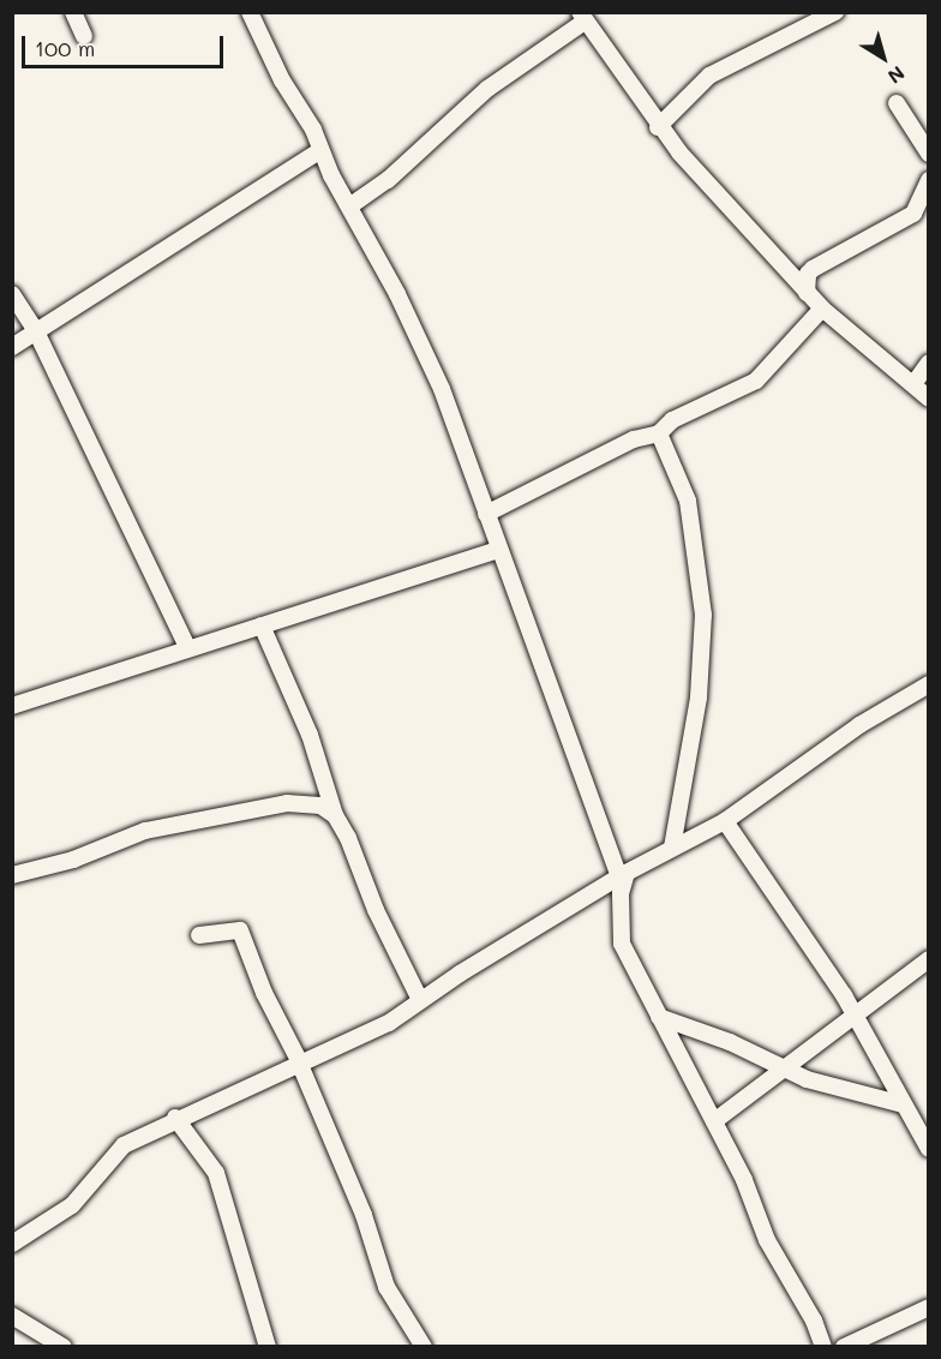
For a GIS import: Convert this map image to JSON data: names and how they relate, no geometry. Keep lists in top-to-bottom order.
{
  "scale_bar": "100 m",
  "north": "bottom right"
}
